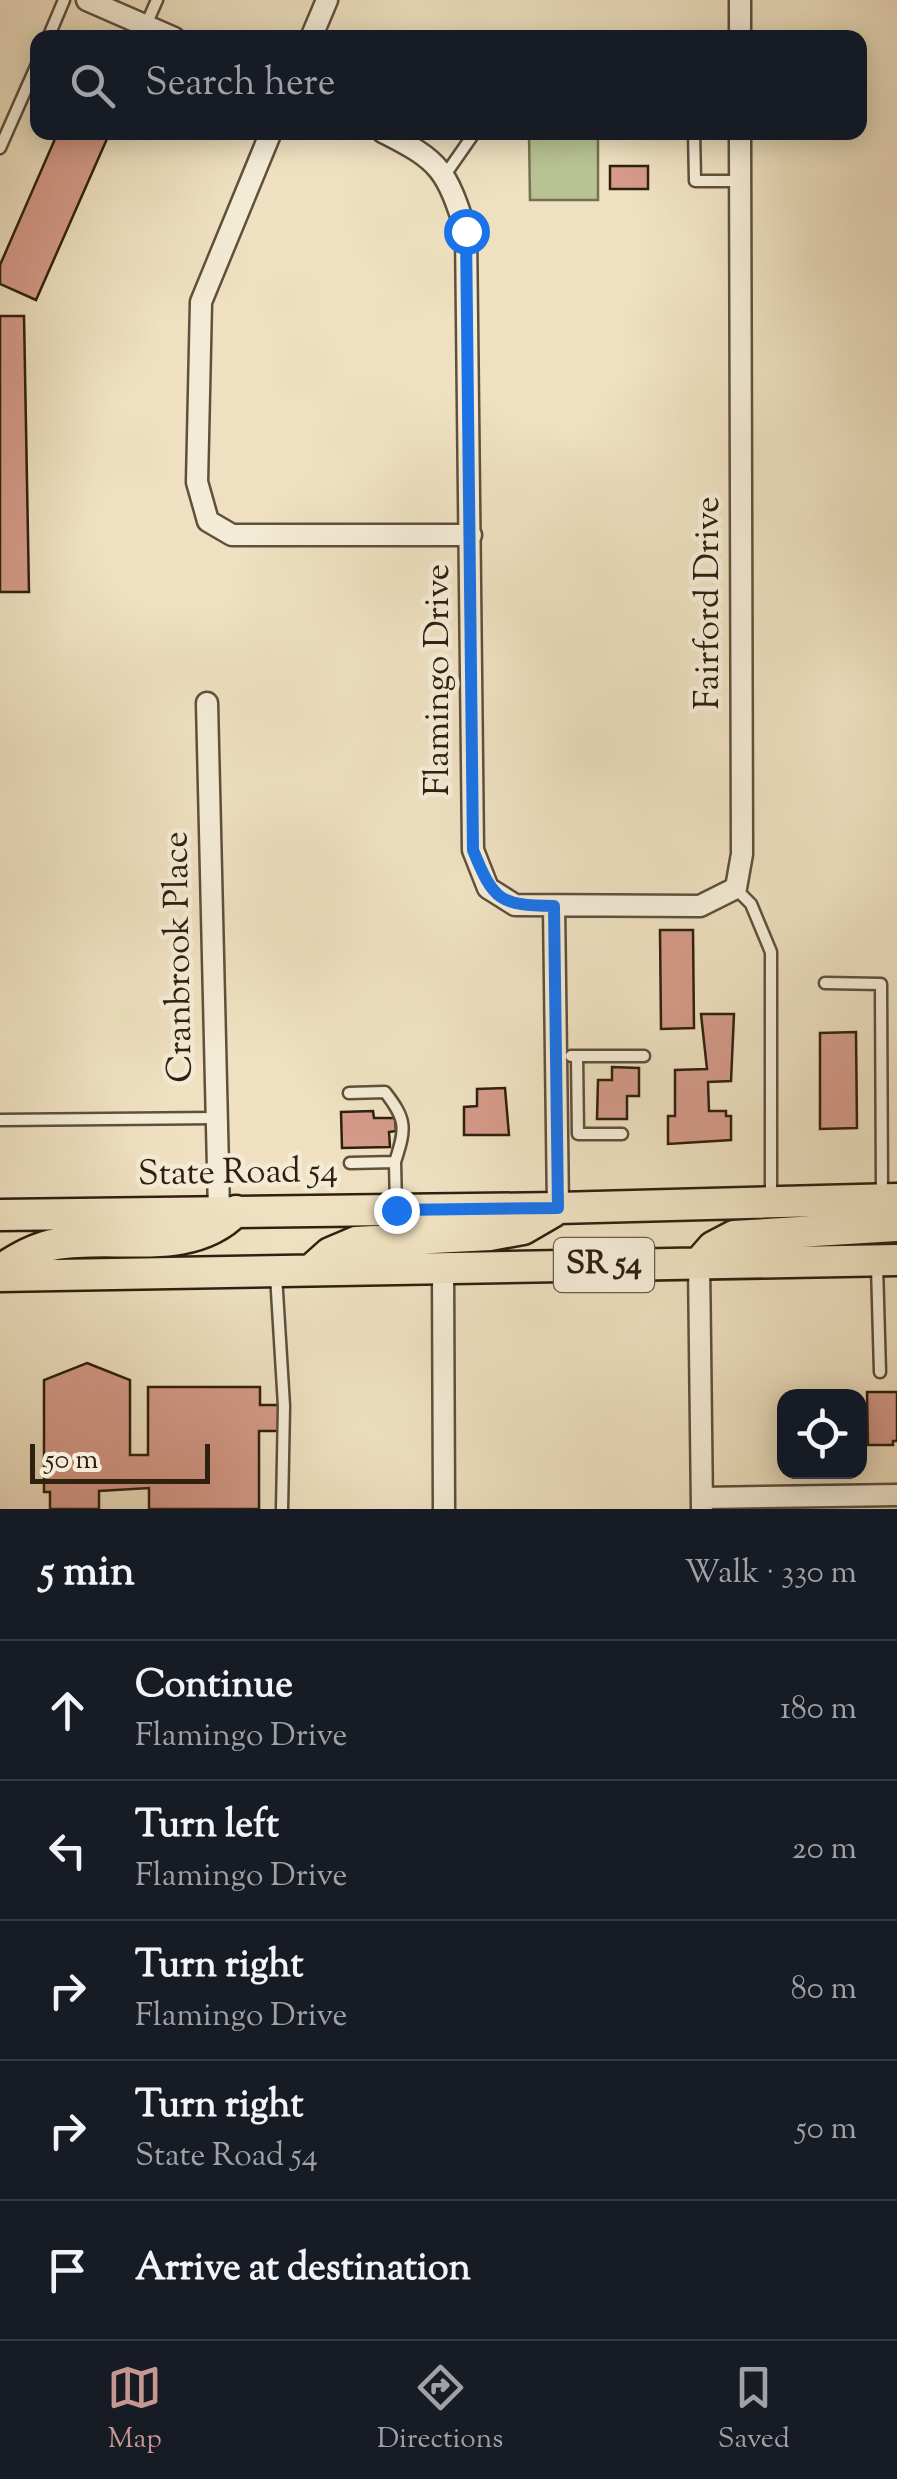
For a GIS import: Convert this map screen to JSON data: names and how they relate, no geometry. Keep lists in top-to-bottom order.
{
  "streets": {
    "main road": ["State Road 54", "SR 54"],
    "street": ["Fairford Drive", "Flamingo Drive", "Cranbrook Place"]
  },
  "crossings": [
    ["Cranbrook Place", "State Road 54"]
  ],
  "scale_bar": "50 m",
  "page": {
    "search": "Search here",
    "scale": "50 m",
    "heading": ["5 min", "Walk · 330 m"],
    "list": [
      ["Continue", "Flamingo Drive", "180 m"],
      ["Turn left", "Flamingo Drive", "20 m"],
      ["Turn right", "Flamingo Drive", "80 m"],
      ["Turn right", "State Road 54", "50 m"],
      "Arrive at destination"
    ],
    "nav": ["Map", "Directions", "Saved"]
  }
}
